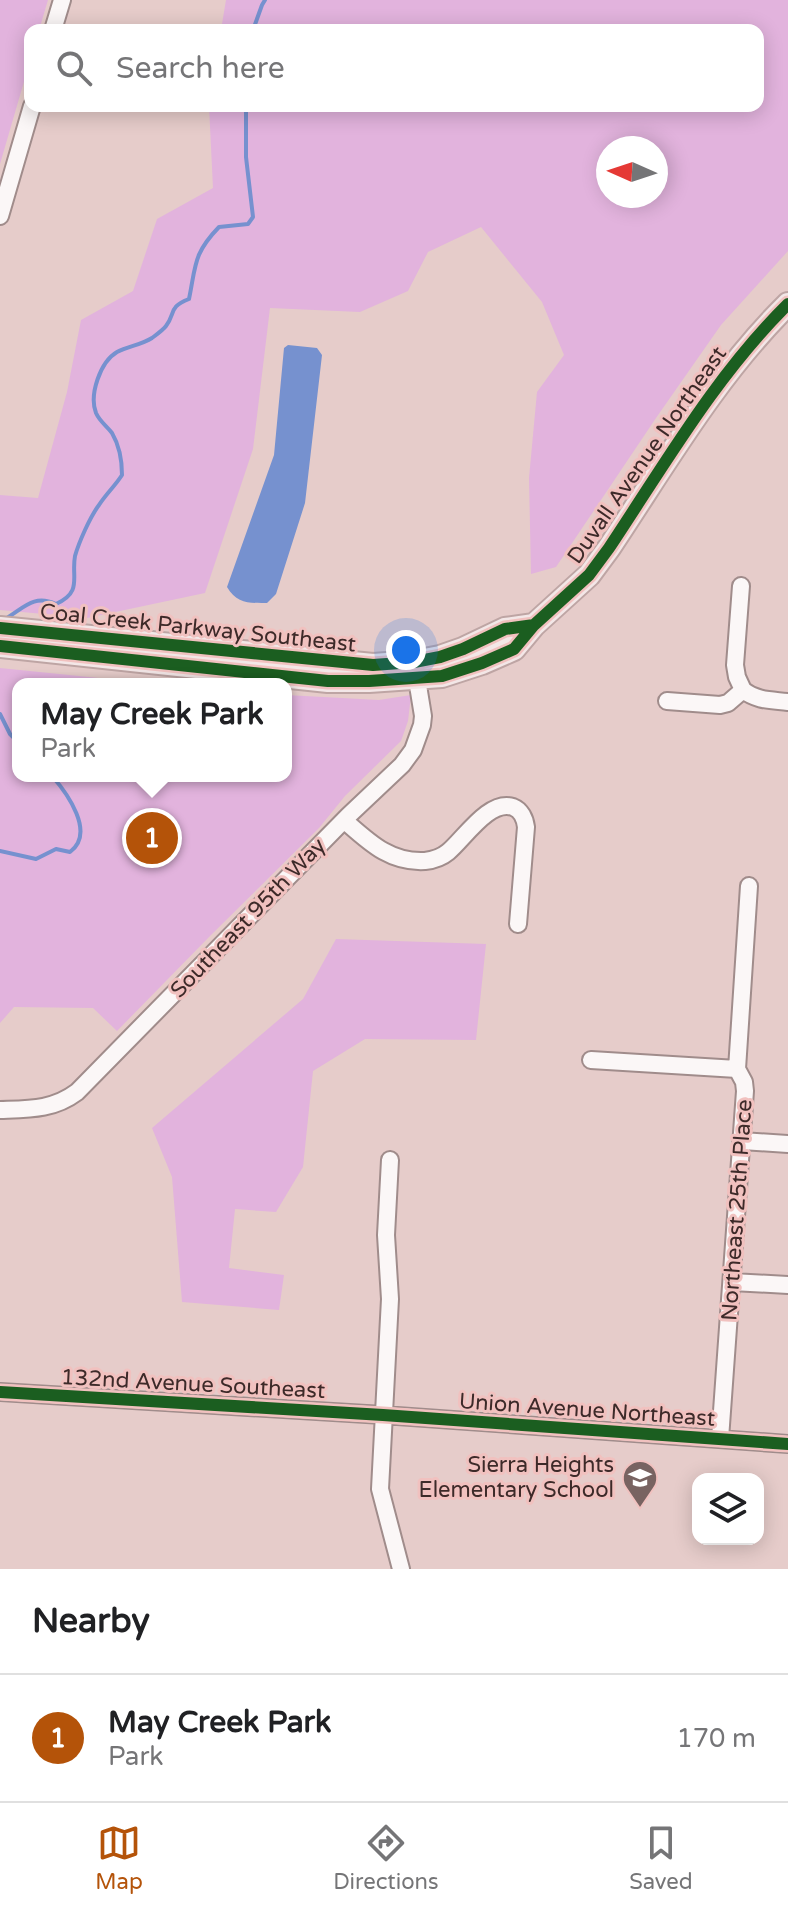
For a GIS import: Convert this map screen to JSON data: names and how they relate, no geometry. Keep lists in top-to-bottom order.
{
  "streets": {
    "main road": ["Duvall Avenue Northeast", "Coal Creek Parkway Southeast"],
    "street": [
      "Southeast 95th Way",
      "Northeast 25th Place",
      "132nd Avenue Southeast",
      "Union Avenue Northeast"
    ]
  },
  "crossings": [
    ["Duvall Avenue Northeast", "Coal Creek Parkway Southeast"],
    ["Duvall Avenue Northeast", "Southeast 95th Way"],
    ["Coal Creek Parkway Southeast", "Southeast 95th Way"],
    ["Northeast 25th Place", "Union Avenue Northeast"],
    ["132nd Avenue Southeast", "Union Avenue Northeast"]
  ],
  "places": {
    "school or university": ["Sierra Heights Elementary School"]
  },
  "north": "left",
  "page": {
    "search": "Search here",
    "popup": ["May Creek Park", "Park"],
    "pins": "1",
    "heading": "Nearby",
    "list": [
      {
        "mark": "1",
        "name": "May Creek Park",
        "note": "Park",
        "value": "170 m"
      }
    ],
    "nav": ["Map", "Directions", "Saved"]
  }
}
